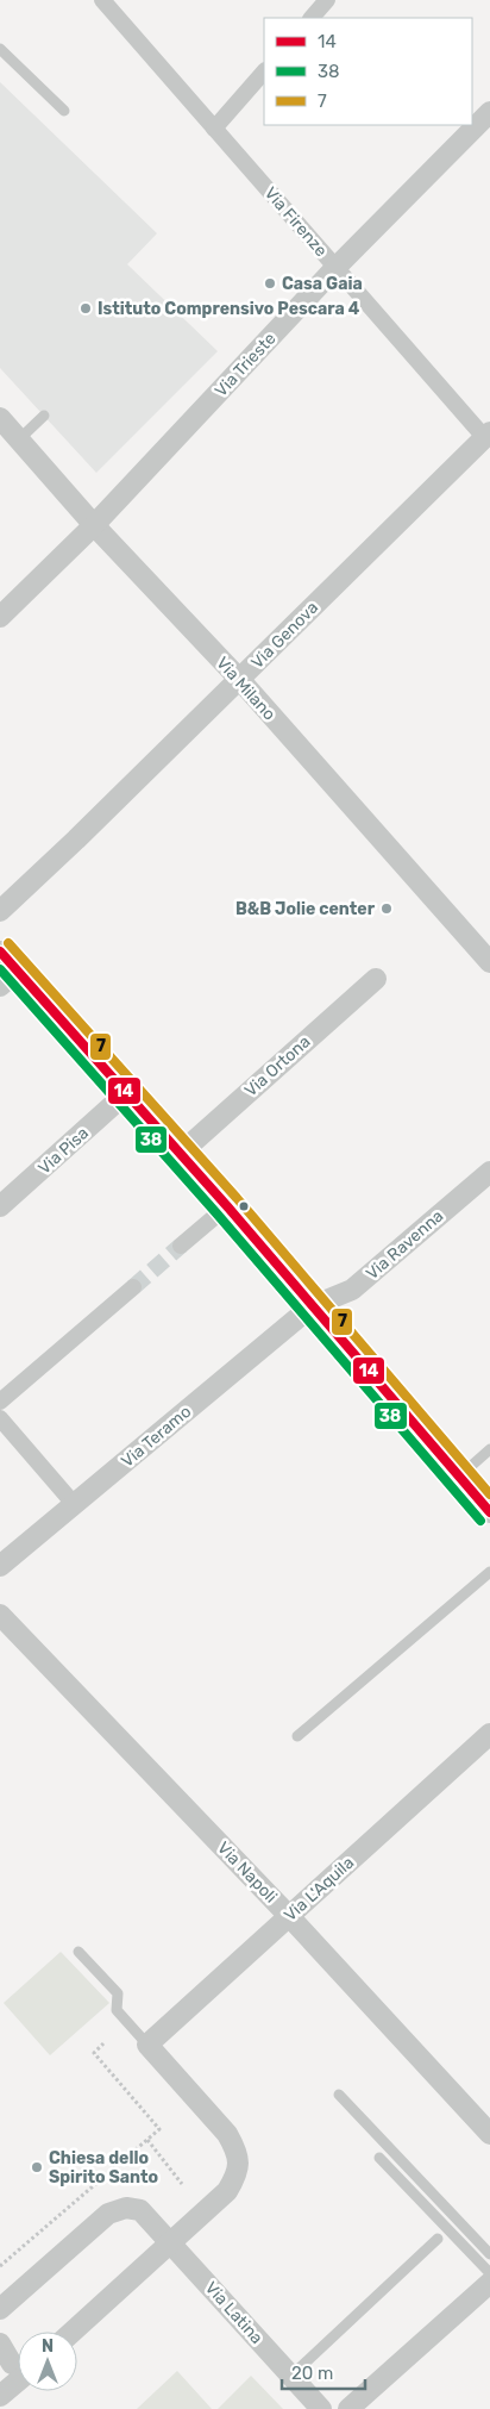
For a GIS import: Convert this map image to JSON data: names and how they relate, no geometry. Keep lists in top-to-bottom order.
{
  "streets": {
    "street": [
      "Via Firenze",
      "Via Trieste",
      "Via Genova",
      "Via Milano",
      "Via Ortona",
      "Via Pisa",
      "Via Ravenna",
      "Via Teramo",
      "Via Napoli",
      "Via L'Aquila",
      "Via Latina"
    ]
  },
  "crossings": [
    ["Via Firenze", "Via Trieste"],
    ["Via Firenze", "Via Genova"],
    ["Via Trieste", "Via Milano"],
    ["Via Genova", "Via Milano"],
    ["Via Ravenna", "Via Teramo"],
    ["Via Napoli", "Via L'Aquila"]
  ],
  "places": [
    "Casa Gaia",
    "Istituto Comprensivo Pescara 4",
    "B&B Jolie center",
    "Chiesa dello Spirito Santo"
  ],
  "lines": ["transit line 7", "transit line 14", "transit line 38"],
  "legend": ["14", "38", "7"],
  "scale_bar": "20 m",
  "north": "top"
}
